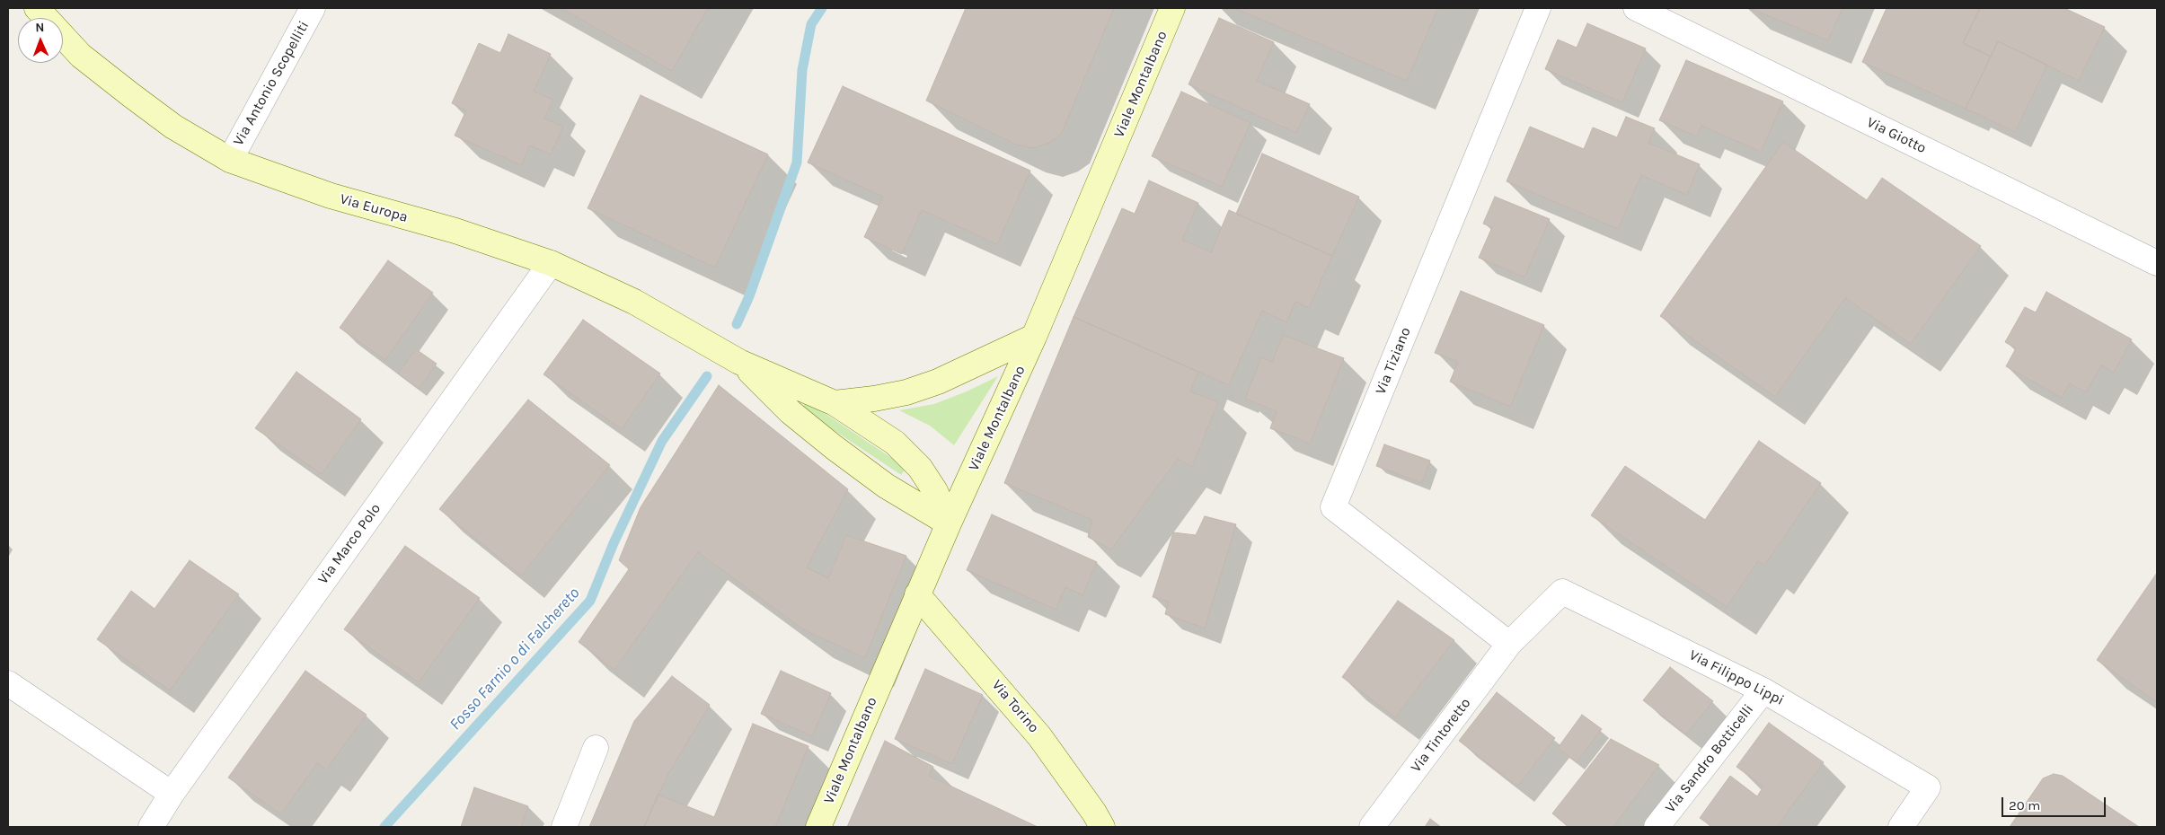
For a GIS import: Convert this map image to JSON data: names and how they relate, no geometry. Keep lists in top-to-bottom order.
{
  "streets": {
    "main road": ["Viale Montalbano", "Via Europa", "Via Torino"],
    "street": [
      "Via Antonio Scopelliti",
      "Via Giotto",
      "Via Tiziano",
      "Via Marco Polo",
      "Via Filippo Lippi",
      "Via Tintoretto",
      "Via Sandro Botticelli"
    ]
  },
  "crossings": [
    ["Via Antonio Scopelliti", "Via Europa"],
    ["Viale Montalbano", "Via Torino"],
    ["Via Europa", "Via Marco Polo"],
    ["Via Tiziano", "Via Filippo Lippi"],
    ["Via Tiziano", "Via Tintoretto"],
    ["Via Filippo Lippi", "Via Tintoretto"],
    ["Via Filippo Lippi", "Via Sandro Botticelli"]
  ],
  "water": ["Fosso Farnio o di Falchereto"],
  "scale_bar": "20 m",
  "north": "top"
}
